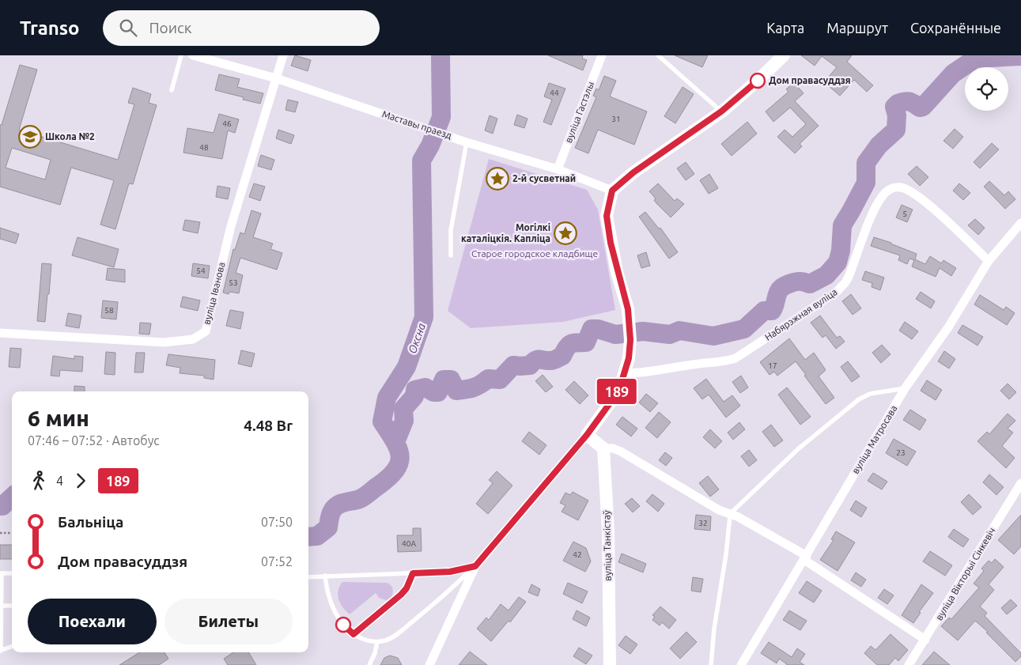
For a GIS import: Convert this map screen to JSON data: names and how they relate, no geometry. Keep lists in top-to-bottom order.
{
  "streets": {
    "street": [
      "вуліца Гастэлы",
      "Маставы праезд",
      "вуліца Іванова",
      "Набярэжная вуліца",
      "вуліца Матросава",
      "вуліца Танкістаў",
      "вуліца Вікторыі Сінкевіч"
    ]
  },
  "crossings": [
    ["вуліца Гастэлы", "Маставы праезд"],
    ["Маставы праезд", "вуліца Іванова"],
    ["Набярэжная вуліца", "вуліца Матросава"]
  ],
  "water": ["Оксна"],
  "parks": ["Старое городское кладбище"],
  "places": {
    "other": ["Дом правасуддзя"],
    "school or university": ["Школа №2"],
    "place": ["2-й сусветнай", "Могілкі каталіцкія. Капліца"]
  },
  "lines": ["bus line 189"],
  "house_numbers": [
    "44",
    "31",
    "46",
    "48",
    "5",
    "54",
    "53",
    "58",
    "17",
    "23",
    "32",
    "40А",
    "42"
  ],
  "page": {
    "header": "Transo",
    "search": "Поиск",
    "nav": ["Карта", "Маршрут", "Сохранённые"],
    "on_map": "189",
    "heading": ["6 мин", "07:46 – 07:52 · Автобус", "4.48 Br"],
    "legs": ["4", "189"],
    "list": [
      {
        "name": "Бальніца",
        "value": "07:50"
      },
      {
        "name": "Дом правасуддзя",
        "value": "07:52"
      }
    ],
    "buttons": ["Поехали", "Билеты"]
  }
}
